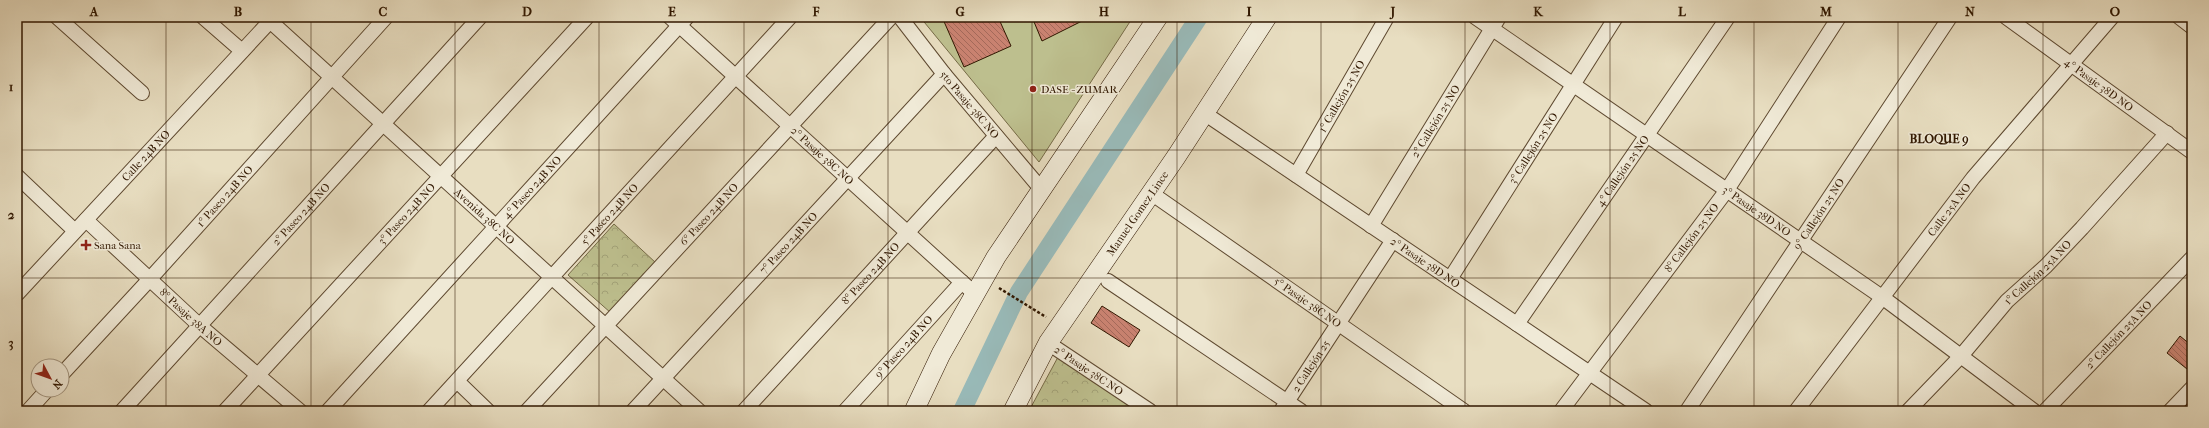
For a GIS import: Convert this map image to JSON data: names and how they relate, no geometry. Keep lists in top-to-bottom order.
{
  "streets": {
    "main road": ["Manuel Gomez Lince"],
    "street": [
      "4° Pasaje 38D NO",
      "1° Callejón 25 NO",
      "5to Pasaje 38C NO",
      "2° Callejón 25 NO",
      "3° Callejón 25 NO",
      "2° Pasaje 38C NO",
      "Calle 24B NO",
      "4° Callejón 25 NO",
      "4° Paseo 24B NO",
      "1° Paseo 24B NO",
      "Calle 25A NO",
      "3° Pasaje 38D NO",
      "2° Paseo 24B NO",
      "3° Paseo 24B NO",
      "5° Paseo 24B NO",
      "6° Paseo 24B NO",
      "9° Callejón 25 NO",
      "Avenida 38C NO",
      "8° Callejón 25 NO",
      "7° Paseo 24B NO",
      "2° Pasaje 38D NO",
      "1° Callejón 25A NO",
      "8° Paseo 24B NO",
      "5° Pasaje 38C NO",
      "8° Pasaje 38A NO",
      "2° Callejón 25A NO",
      "9° Paseo 24B NO",
      "2 Callejón 25"
    ]
  },
  "crossings": [
    ["4° Pasaje 38D NO", "Calle 25A NO"],
    ["4° Pasaje 38D NO", "1° Callejón 25A NO"],
    ["1° Callejón 25 NO", "2° Pasaje 38D NO"],
    ["5to Pasaje 38C NO", "7° Paseo 24B NO"],
    ["5to Pasaje 38C NO", "8° Paseo 24B NO"],
    ["2° Callejón 25 NO", "3° Pasaje 38D NO"],
    ["2° Callejón 25 NO", "2° Pasaje 38D NO"],
    ["3° Callejón 25 NO", "3° Pasaje 38D NO"],
    ["3° Callejón 25 NO", "2° Pasaje 38D NO"],
    ["2° Pasaje 38C NO", "4° Paseo 24B NO"],
    ["2° Pasaje 38C NO", "Manuel Gomez Lince"],
    ["2° Pasaje 38C NO", "5° Paseo 24B NO"],
    ["2° Pasaje 38C NO", "6° Paseo 24B NO"],
    ["2° Pasaje 38C NO", "7° Paseo 24B NO"],
    ["2° Pasaje 38C NO", "8° Paseo 24B NO"],
    ["2° Pasaje 38C NO", "9° Paseo 24B NO"],
    ["Calle 24B NO", "Avenida 38C NO"],
    ["Calle 24B NO", "8° Pasaje 38A NO"],
    ["4° Callejón 25 NO", "3° Pasaje 38D NO"],
    ["4° Callejón 25 NO", "2° Pasaje 38D NO"],
    ["4° Paseo 24B NO", "Avenida 38C NO"],
    ["1° Paseo 24B NO", "Avenida 38C NO"],
    ["1° Paseo 24B NO", "8° Pasaje 38A NO"],
    ["Calle 25A NO", "3° Pasaje 38D NO"],
    ["3° Pasaje 38D NO", "9° Callejón 25 NO"],
    ["3° Pasaje 38D NO", "8° Callejón 25 NO"],
    ["3° Pasaje 38D NO", "1° Callejón 25A NO"],
    ["Manuel Gomez Lince", "2° Pasaje 38D NO"],
    ["Manuel Gomez Lince", "5° Pasaje 38C NO"],
    ["2° Paseo 24B NO", "Avenida 38C NO"],
    ["2° Paseo 24B NO", "8° Pasaje 38A NO"],
    ["3° Paseo 24B NO", "Avenida 38C NO"],
    ["3° Paseo 24B NO", "8° Pasaje 38A NO"],
    ["5° Paseo 24B NO", "Avenida 38C NO"],
    ["6° Paseo 24B NO", "Avenida 38C NO"],
    ["Avenida 38C NO", "7° Paseo 24B NO"],
    ["8° Callejón 25 NO", "2° Pasaje 38D NO"],
    ["2° Pasaje 38D NO", "2 Callejón 25"],
    ["5° Pasaje 38C NO", "2 Callejón 25"]
  ],
  "districts": ["BLOQUE 9"],
  "places": {
    "other": ["DASE - ZUMAR"],
    "health": ["Sana Sana"]
  },
  "north": "bottom right",
  "grid": {
    "columns": [
      "A",
      "B",
      "C",
      "D",
      "E",
      "F",
      "G",
      "H",
      "I",
      "J",
      "K",
      "L",
      "M",
      "N",
      "O"
    ],
    "rows": ["1", "2", "3"]
  }
}
